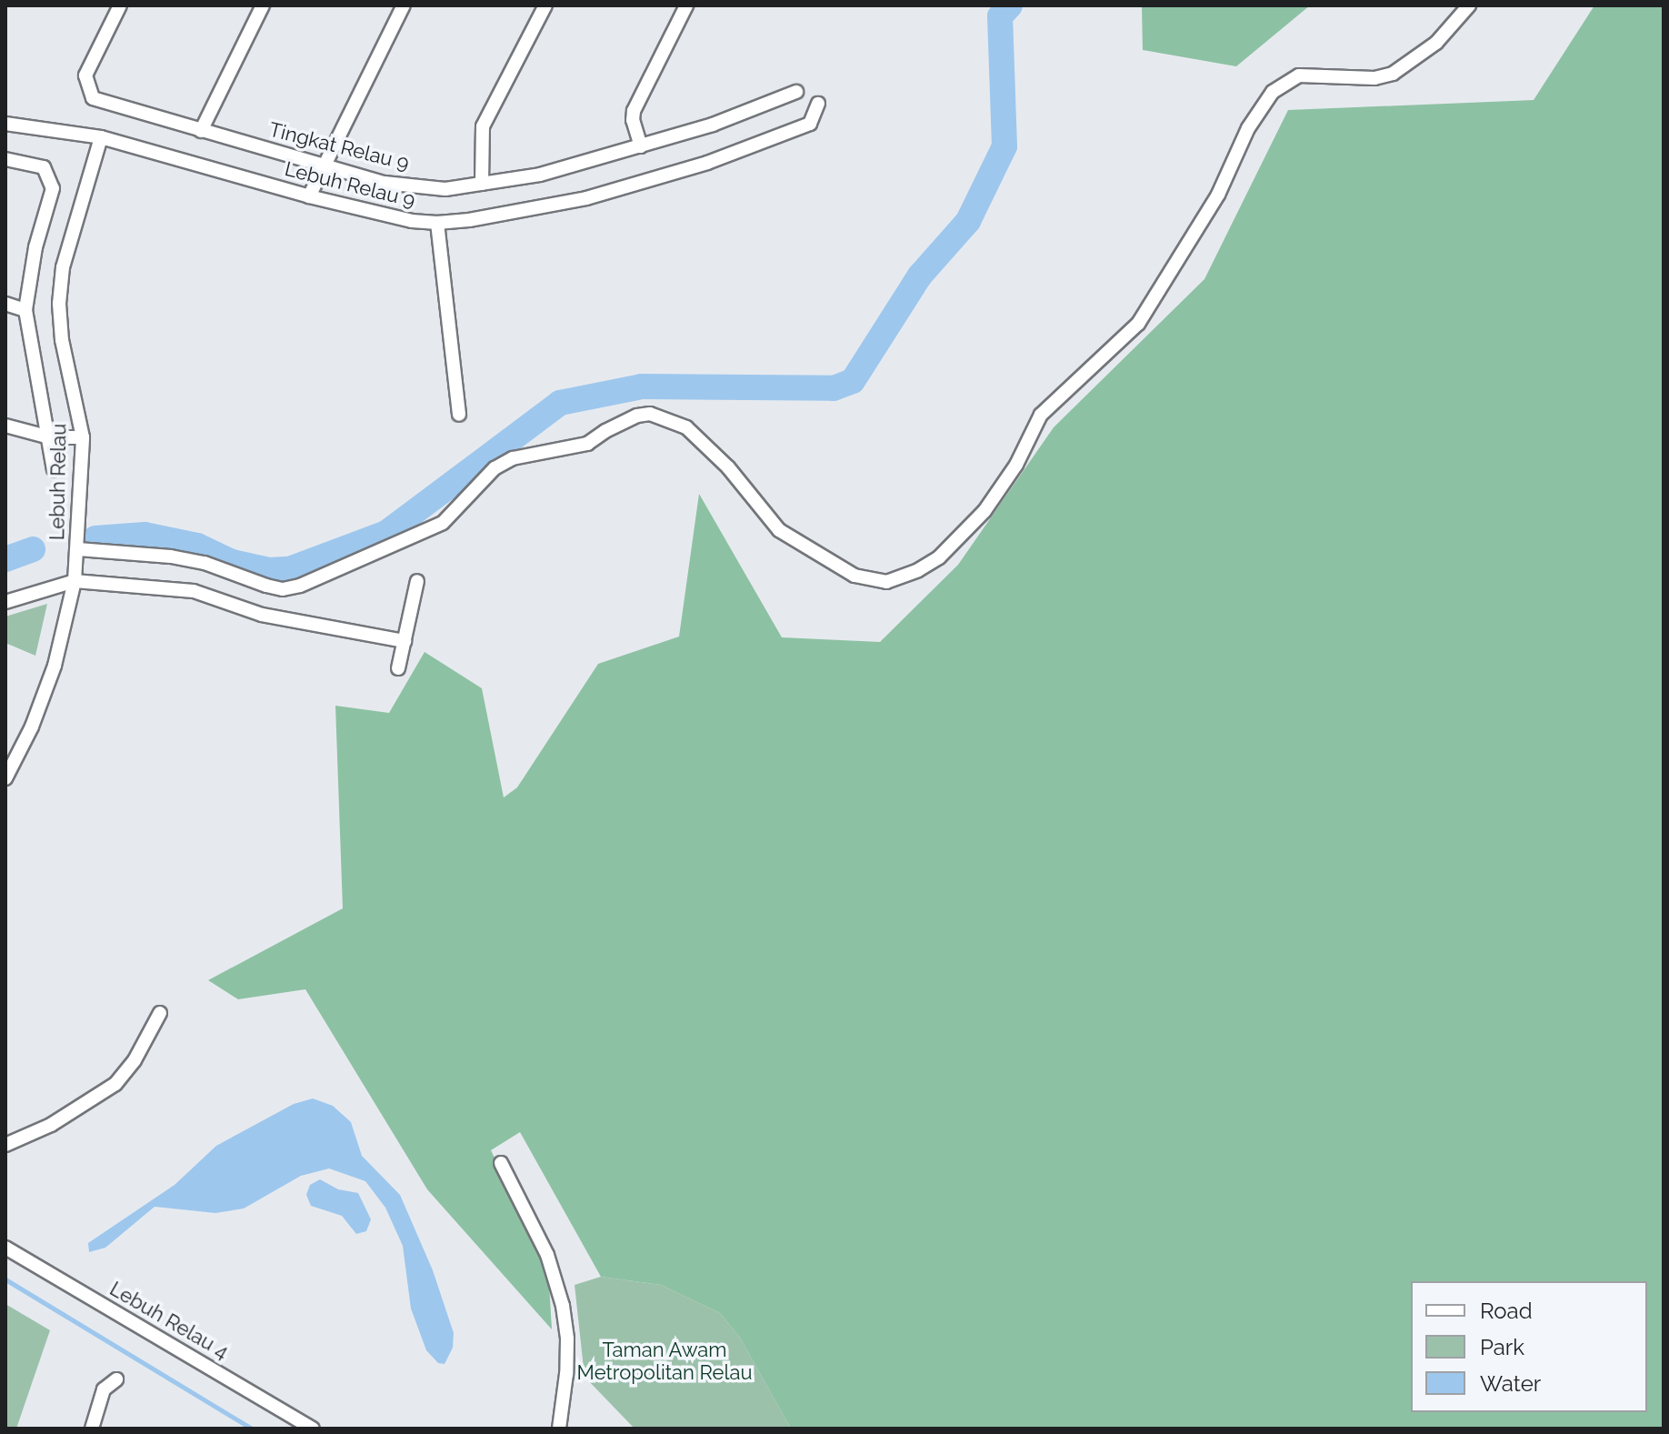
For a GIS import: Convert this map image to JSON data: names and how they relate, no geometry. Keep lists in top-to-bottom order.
{
  "streets": {
    "street": [
      "Tingkat Relau 9",
      "Lebuh Relau 9",
      "Lebuh Relau",
      "Lebuh Relau 4"
    ]
  },
  "crossings": [
    ["Lebuh Relau 9", "Lebuh Relau"]
  ],
  "parks": ["Taman Awam Metropolitan Relau"],
  "legend": ["Road", "Park", "Water"]
}
